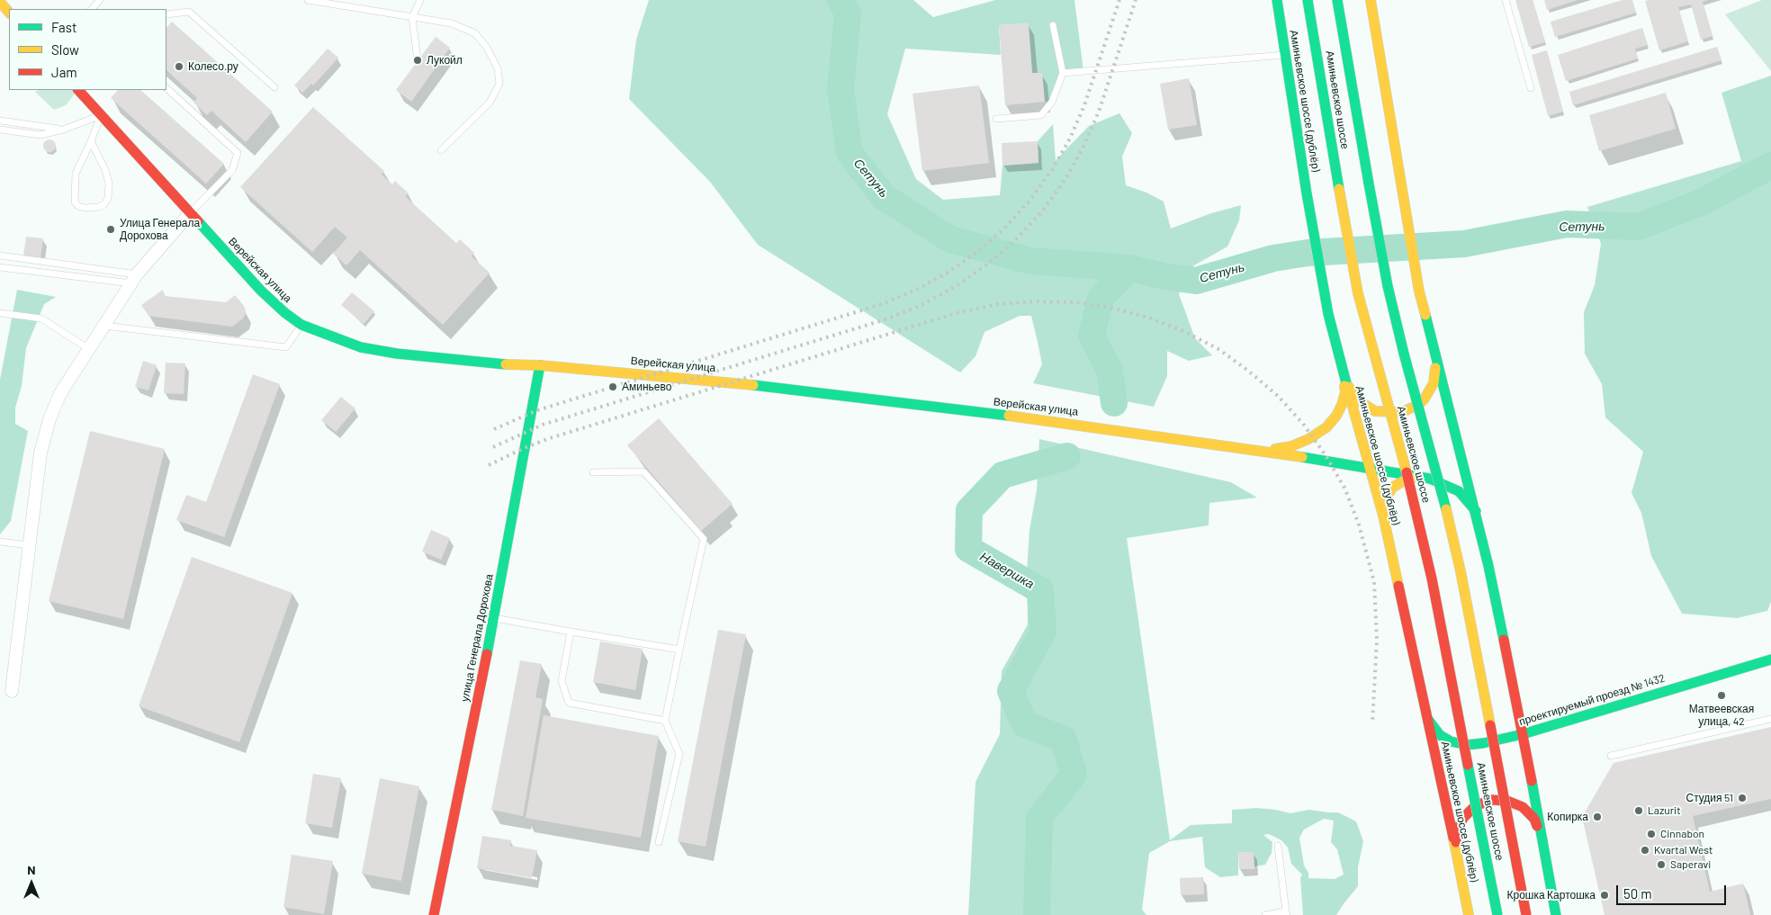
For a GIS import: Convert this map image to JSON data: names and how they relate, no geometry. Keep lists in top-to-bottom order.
{
  "streets": {
    "street": [
      "Аминьевское шоссе",
      "Аминьевское шоссе (дублёр)",
      "Верейская улица",
      "улица Генерала Дорохова",
      "проектируемый проезд № 1432"
    ]
  },
  "crossings": [
    ["Аминьевское шоссе (дублёр)", "Верейская улица"],
    ["Аминьевское шоссе (дублёр)", "проектируемый проезд № 1432"],
    ["Верейская улица", "улица Генерала Дорохова"]
  ],
  "water": ["Сетунь", "Навершка"],
  "places": [
    "Лукойл",
    "Колесо.ру",
    "Улица Генерала Дорохова",
    "Аминьево",
    "Матвеевская улица, 42",
    "Студия 51",
    "Lazurit",
    "Копирка",
    "Cinnabon",
    "Kvartal West",
    "Saperavi",
    "Крошка Картошка"
  ],
  "legend": ["Fast", "Slow", "Jam"],
  "scale_bar": "50 m",
  "north": "top"
}
